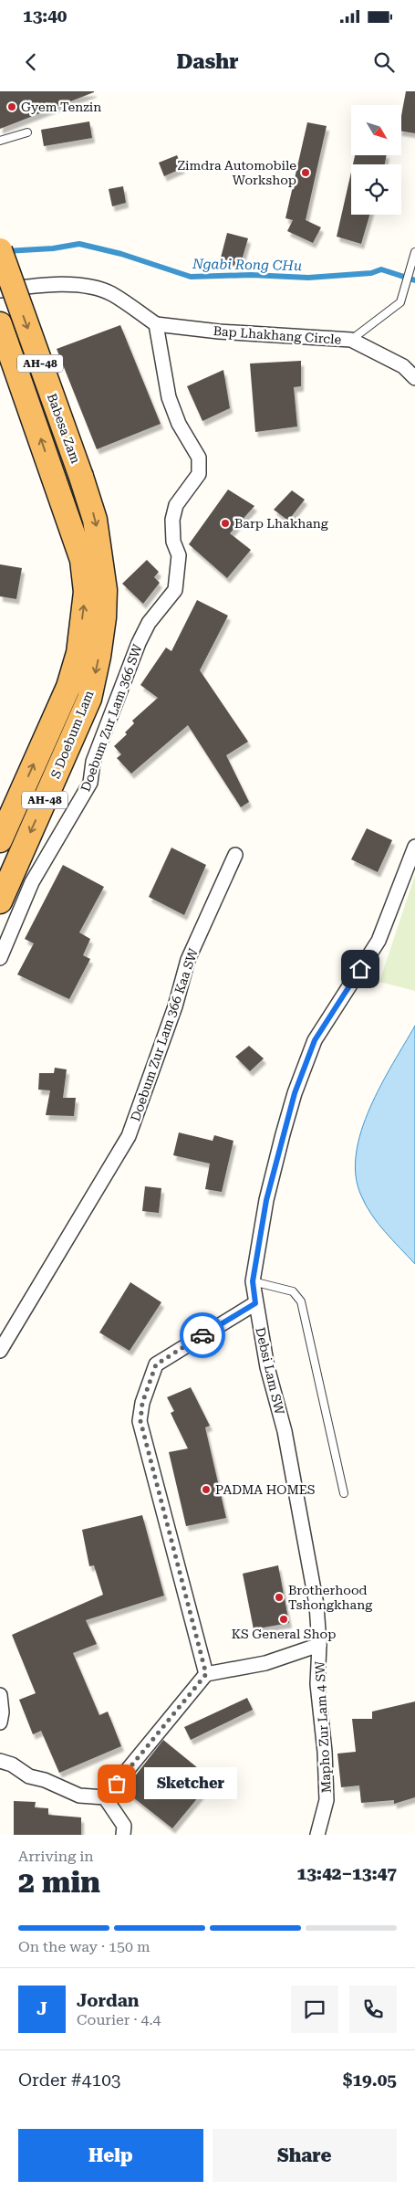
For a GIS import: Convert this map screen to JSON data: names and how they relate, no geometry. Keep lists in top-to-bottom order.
{
  "streets": {
    "highway": ["AH-48", "Babesa Zam", "S Doebum Lam"],
    "street": [
      "Bap Lhakhang Circle",
      "Doebum Zur Lam 366 SW",
      "Doebum Zur Lam 366 Kaa SW",
      "Debsi Lam SW",
      "Mapho Zur Lam 4 SW"
    ]
  },
  "crossings": [
    ["Bap Lhakhang Circle", "Doebum Zur Lam 366 SW"],
    ["Babesa Zam", "S Doebum Lam"],
    ["Debsi Lam SW", "Mapho Zur Lam 4 SW"]
  ],
  "water": ["Ngabi Rong CHu"],
  "places": [
    "Gyem Tenzin",
    "Zimdra Automobile Workshop",
    "Barp Lhakhang",
    "PADMA HOMES",
    "Brotherhood Tshongkhang",
    "KS General Shop",
    "Sketcher"
  ],
  "north": "bottom right",
  "page": {
    "status": "13:40",
    "header": "Dashr",
    "bubble": "Sketcher",
    "heading": ["2 min", "Arriving in", "13:42–13:47"],
    "panel": [
      "Jordan",
      "Courier · 4.4",
      "Order #4103",
      "$19.05"
    ],
    "bar": "On the way · 150 m",
    "round": "J",
    "buttons": ["Help", "Share"]
  }
}
